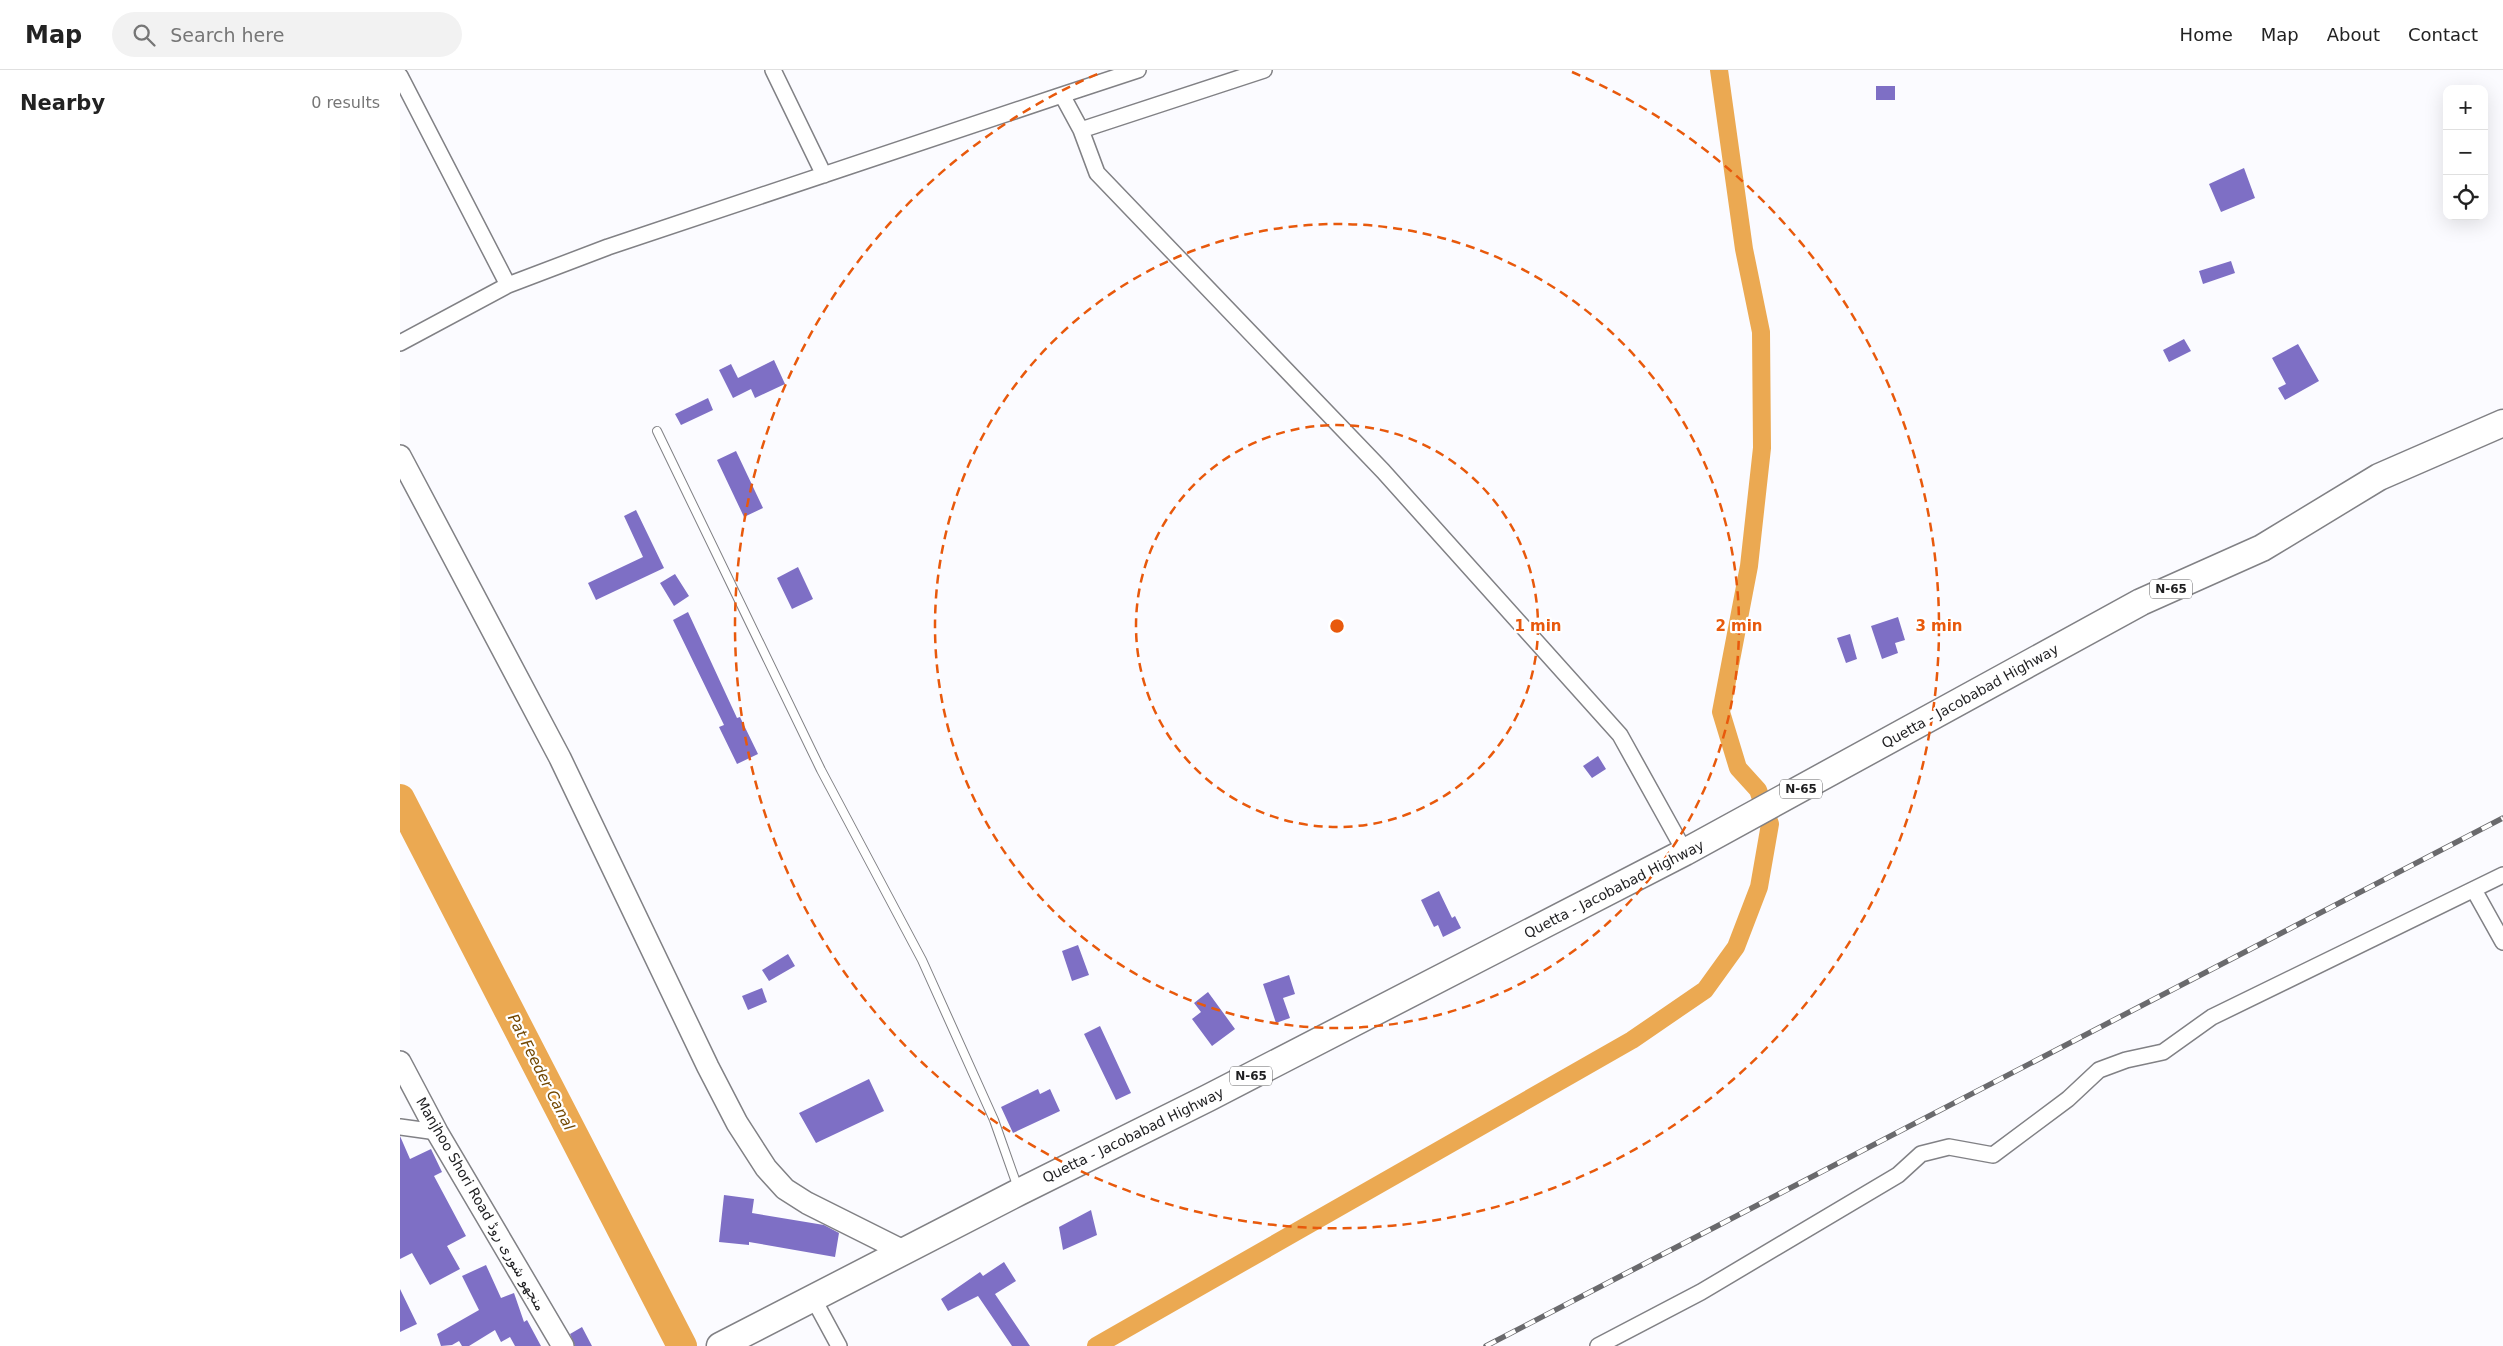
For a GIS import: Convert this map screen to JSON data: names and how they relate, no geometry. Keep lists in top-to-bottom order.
{
  "streets": {
    "highway": ["N-65", "Quetta - Jacobabad Highway"],
    "street": ["Manjhoo Shori Road منجھو شوری روڈ"]
  },
  "water": ["Pat Feeder Canal"],
  "page": {
    "header": "Map",
    "search": "Search here",
    "nav": [
      "Home",
      "Map",
      "About",
      "Contact"
    ],
    "heading": ["Nearby", "0 results"],
    "map_buttons": ["+", "−"]
  },
  "rings": ["1 min", "2 min", "3 min"]
}
